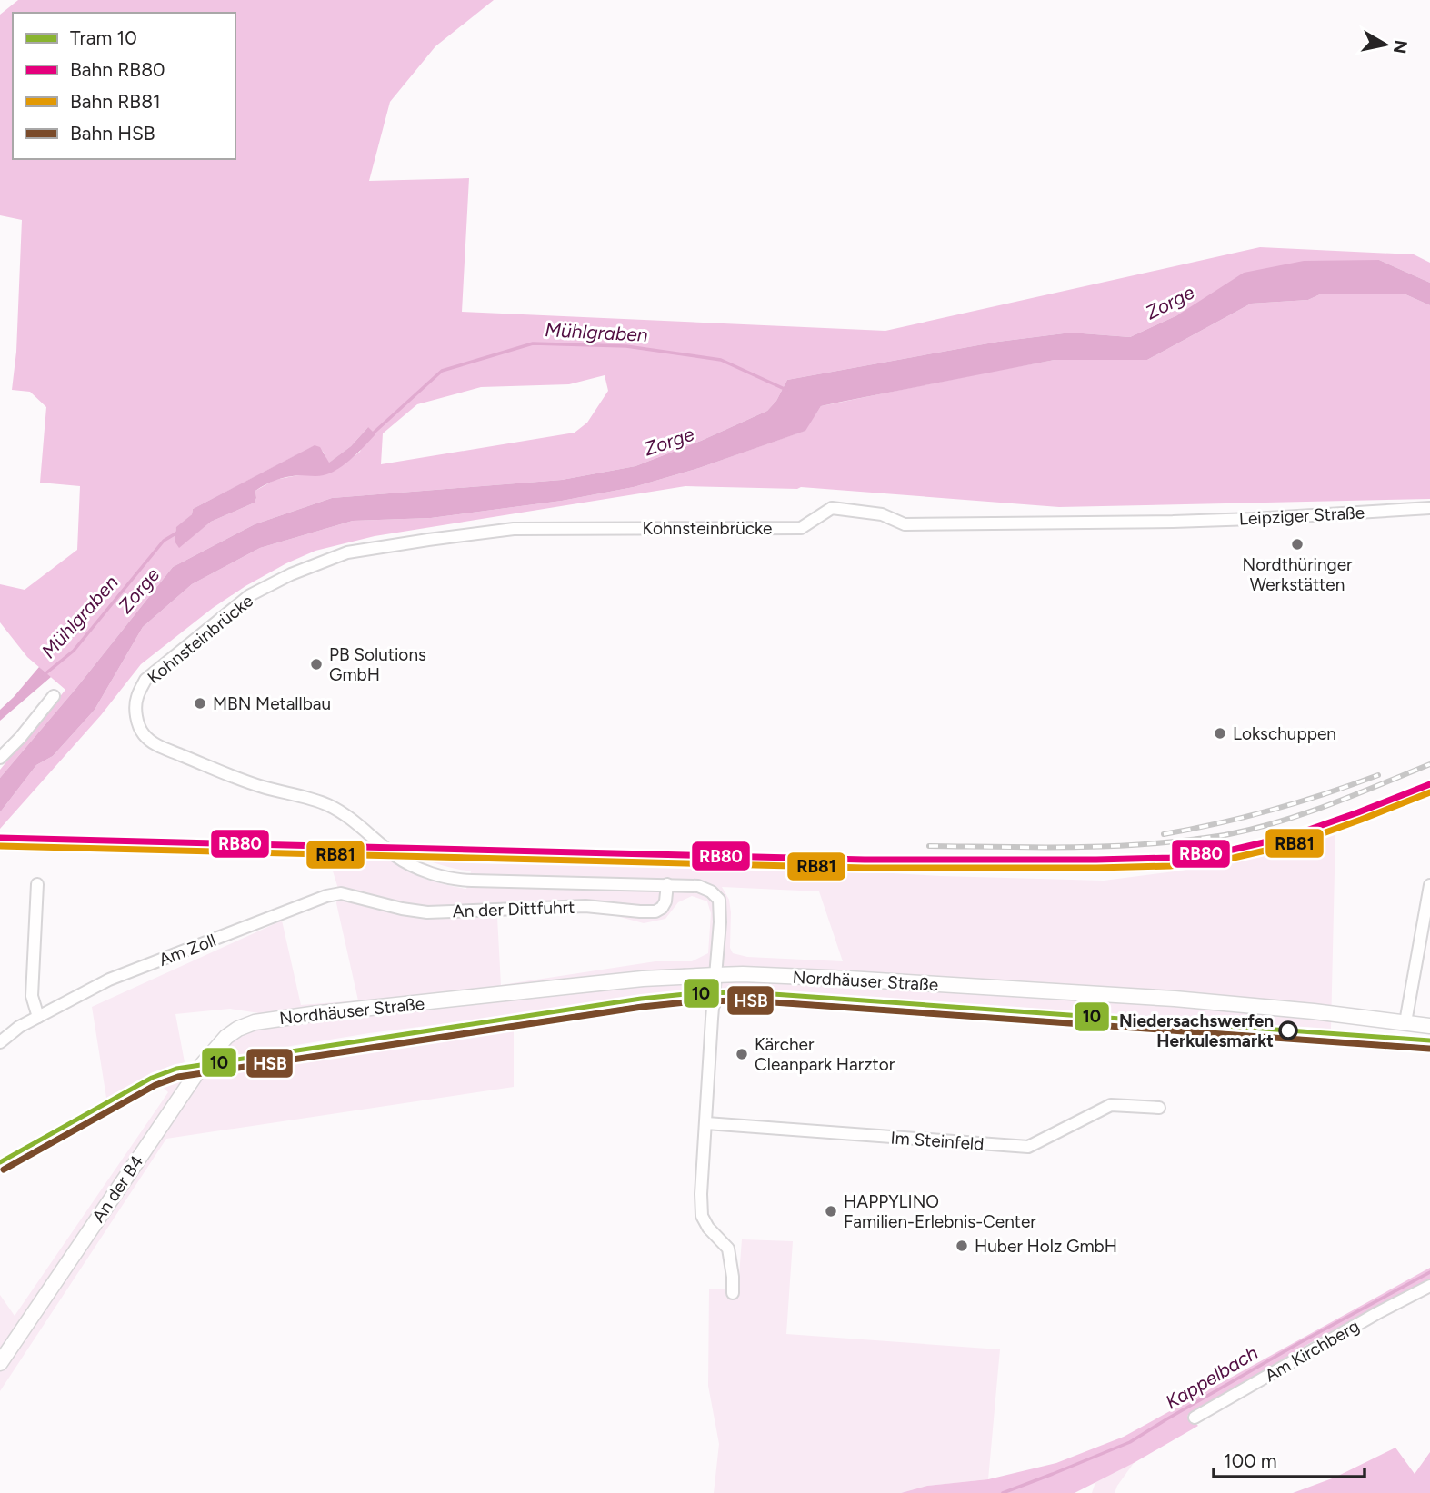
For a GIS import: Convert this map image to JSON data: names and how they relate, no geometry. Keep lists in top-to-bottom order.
{
  "streets": {
    "main road": ["Nordhäuser Straße", "An der B4"],
    "street": [
      "Leipziger Straße",
      "Kohnsteinbrücke",
      "An der Dittfuhrt",
      "Am Zoll",
      "Im Steinfeld",
      "Am Kirchberg"
    ]
  },
  "crossings": [
    ["Leipziger Straße", "Kohnsteinbrücke"],
    ["Kohnsteinbrücke", "An der Dittfuhrt"],
    ["Kohnsteinbrücke", "Nordhäuser Straße"],
    ["An der Dittfuhrt", "Am Zoll"],
    ["Nordhäuser Straße", "An der B4"]
  ],
  "water": ["Zorge", "Mühlgraben", "Kappelbach"],
  "places": [
    "Nordthüringer Werkstätten",
    "PB Solutions GmbH",
    "MBN Metallbau",
    "Lokschuppen",
    "Niedersachswerfen Herkulesmarkt",
    "Kärcher Cleanpark Harztor",
    "HAPPYLINO Familien-Erlebnis-Center",
    "Huber Holz GmbH"
  ],
  "lines": [
    "rail line RB80",
    "rail line RB81",
    "tram line 10",
    "rail line HSB"
  ],
  "legend": [
    "Tram 10",
    "Bahn RB80",
    "Bahn RB81",
    "Bahn HSB"
  ],
  "scale_bar": "100 m",
  "north": "right"
}
